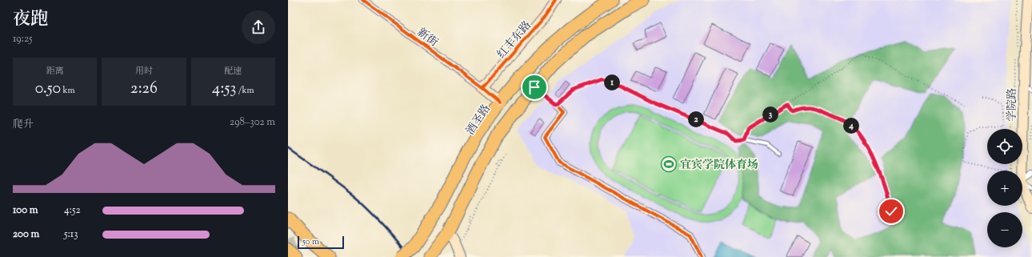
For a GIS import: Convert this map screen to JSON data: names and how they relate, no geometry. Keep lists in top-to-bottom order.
{
  "streets": {
    "highway": ["酒圣路"],
    "main road": ["红丰东路", "学院路"],
    "street": ["新街"]
  },
  "crossings": [
    ["新街", "红丰东路"]
  ],
  "places": {
    "sports": ["宜宾学院体育场"]
  },
  "scale_bar": "50 m",
  "page": {
    "heading": ["夜跑", "19:25"],
    "stats": [
      ["距离", "0.50 km"],
      ["用时", "2:26"],
      ["配速", "4:53 /km"]
    ],
    "pins": [
      "1",
      "3",
      "2",
      "4"
    ],
    "chart": ["爬升", "298–302 m"],
    "map_buttons": ["+", "−"],
    "list": [
      {
        "name": "100 m",
        "note": "4:52"
      },
      {
        "name": "200 m",
        "note": "5:13"
      }
    ],
    "scale": "50 m"
  }
}
